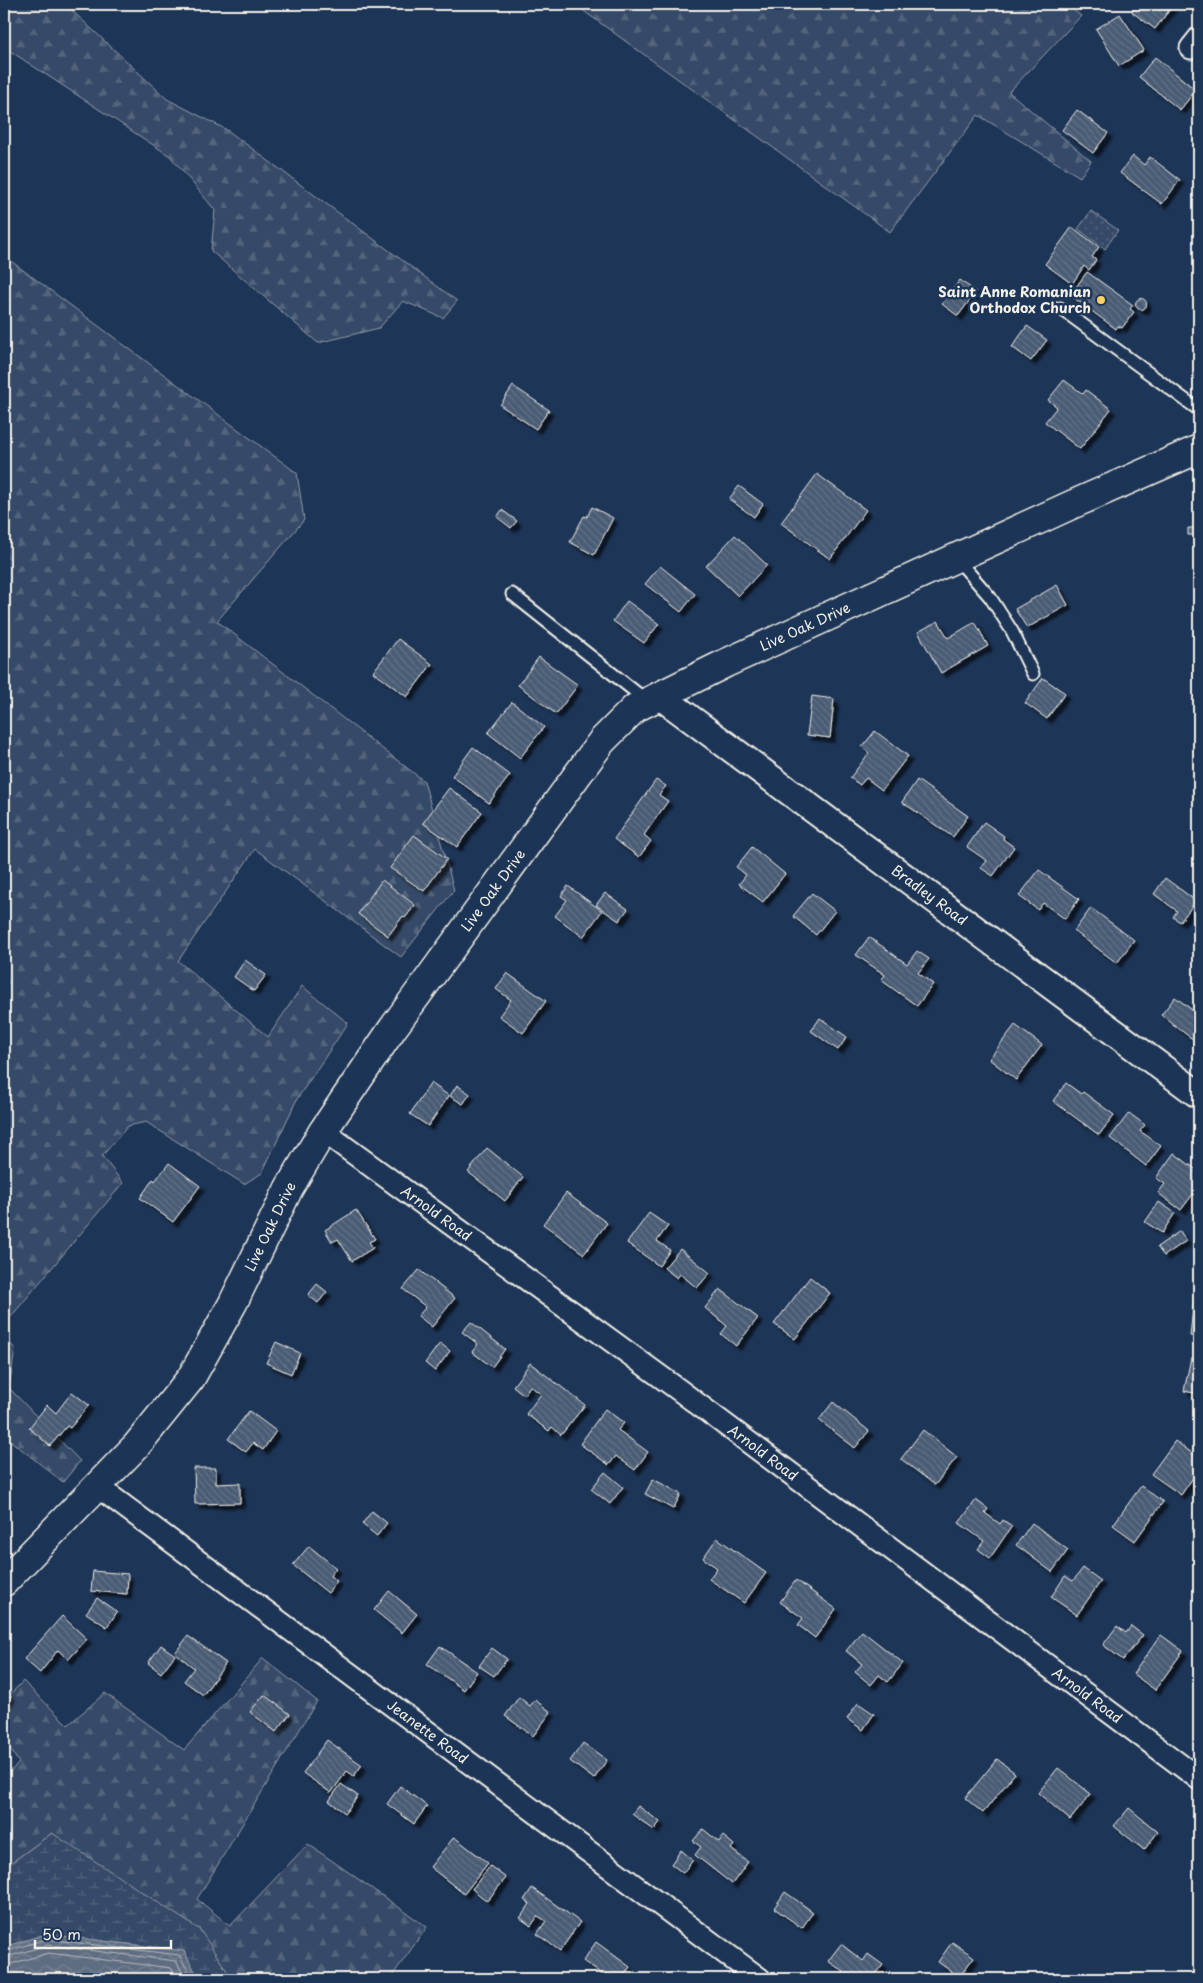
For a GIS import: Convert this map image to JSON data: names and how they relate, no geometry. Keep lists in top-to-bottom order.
{
  "streets": {
    "main road": ["Live Oak Drive"],
    "street": ["Bradley Road", "Arnold Road", "Jeanette Road"]
  },
  "crossings": [
    ["Live Oak Drive", "Bradley Road"],
    ["Live Oak Drive", "Arnold Road"],
    ["Live Oak Drive", "Jeanette Road"]
  ],
  "places": ["Saint Anne Romanian Orthodox Church"],
  "scale_bar": "50 m"
}
